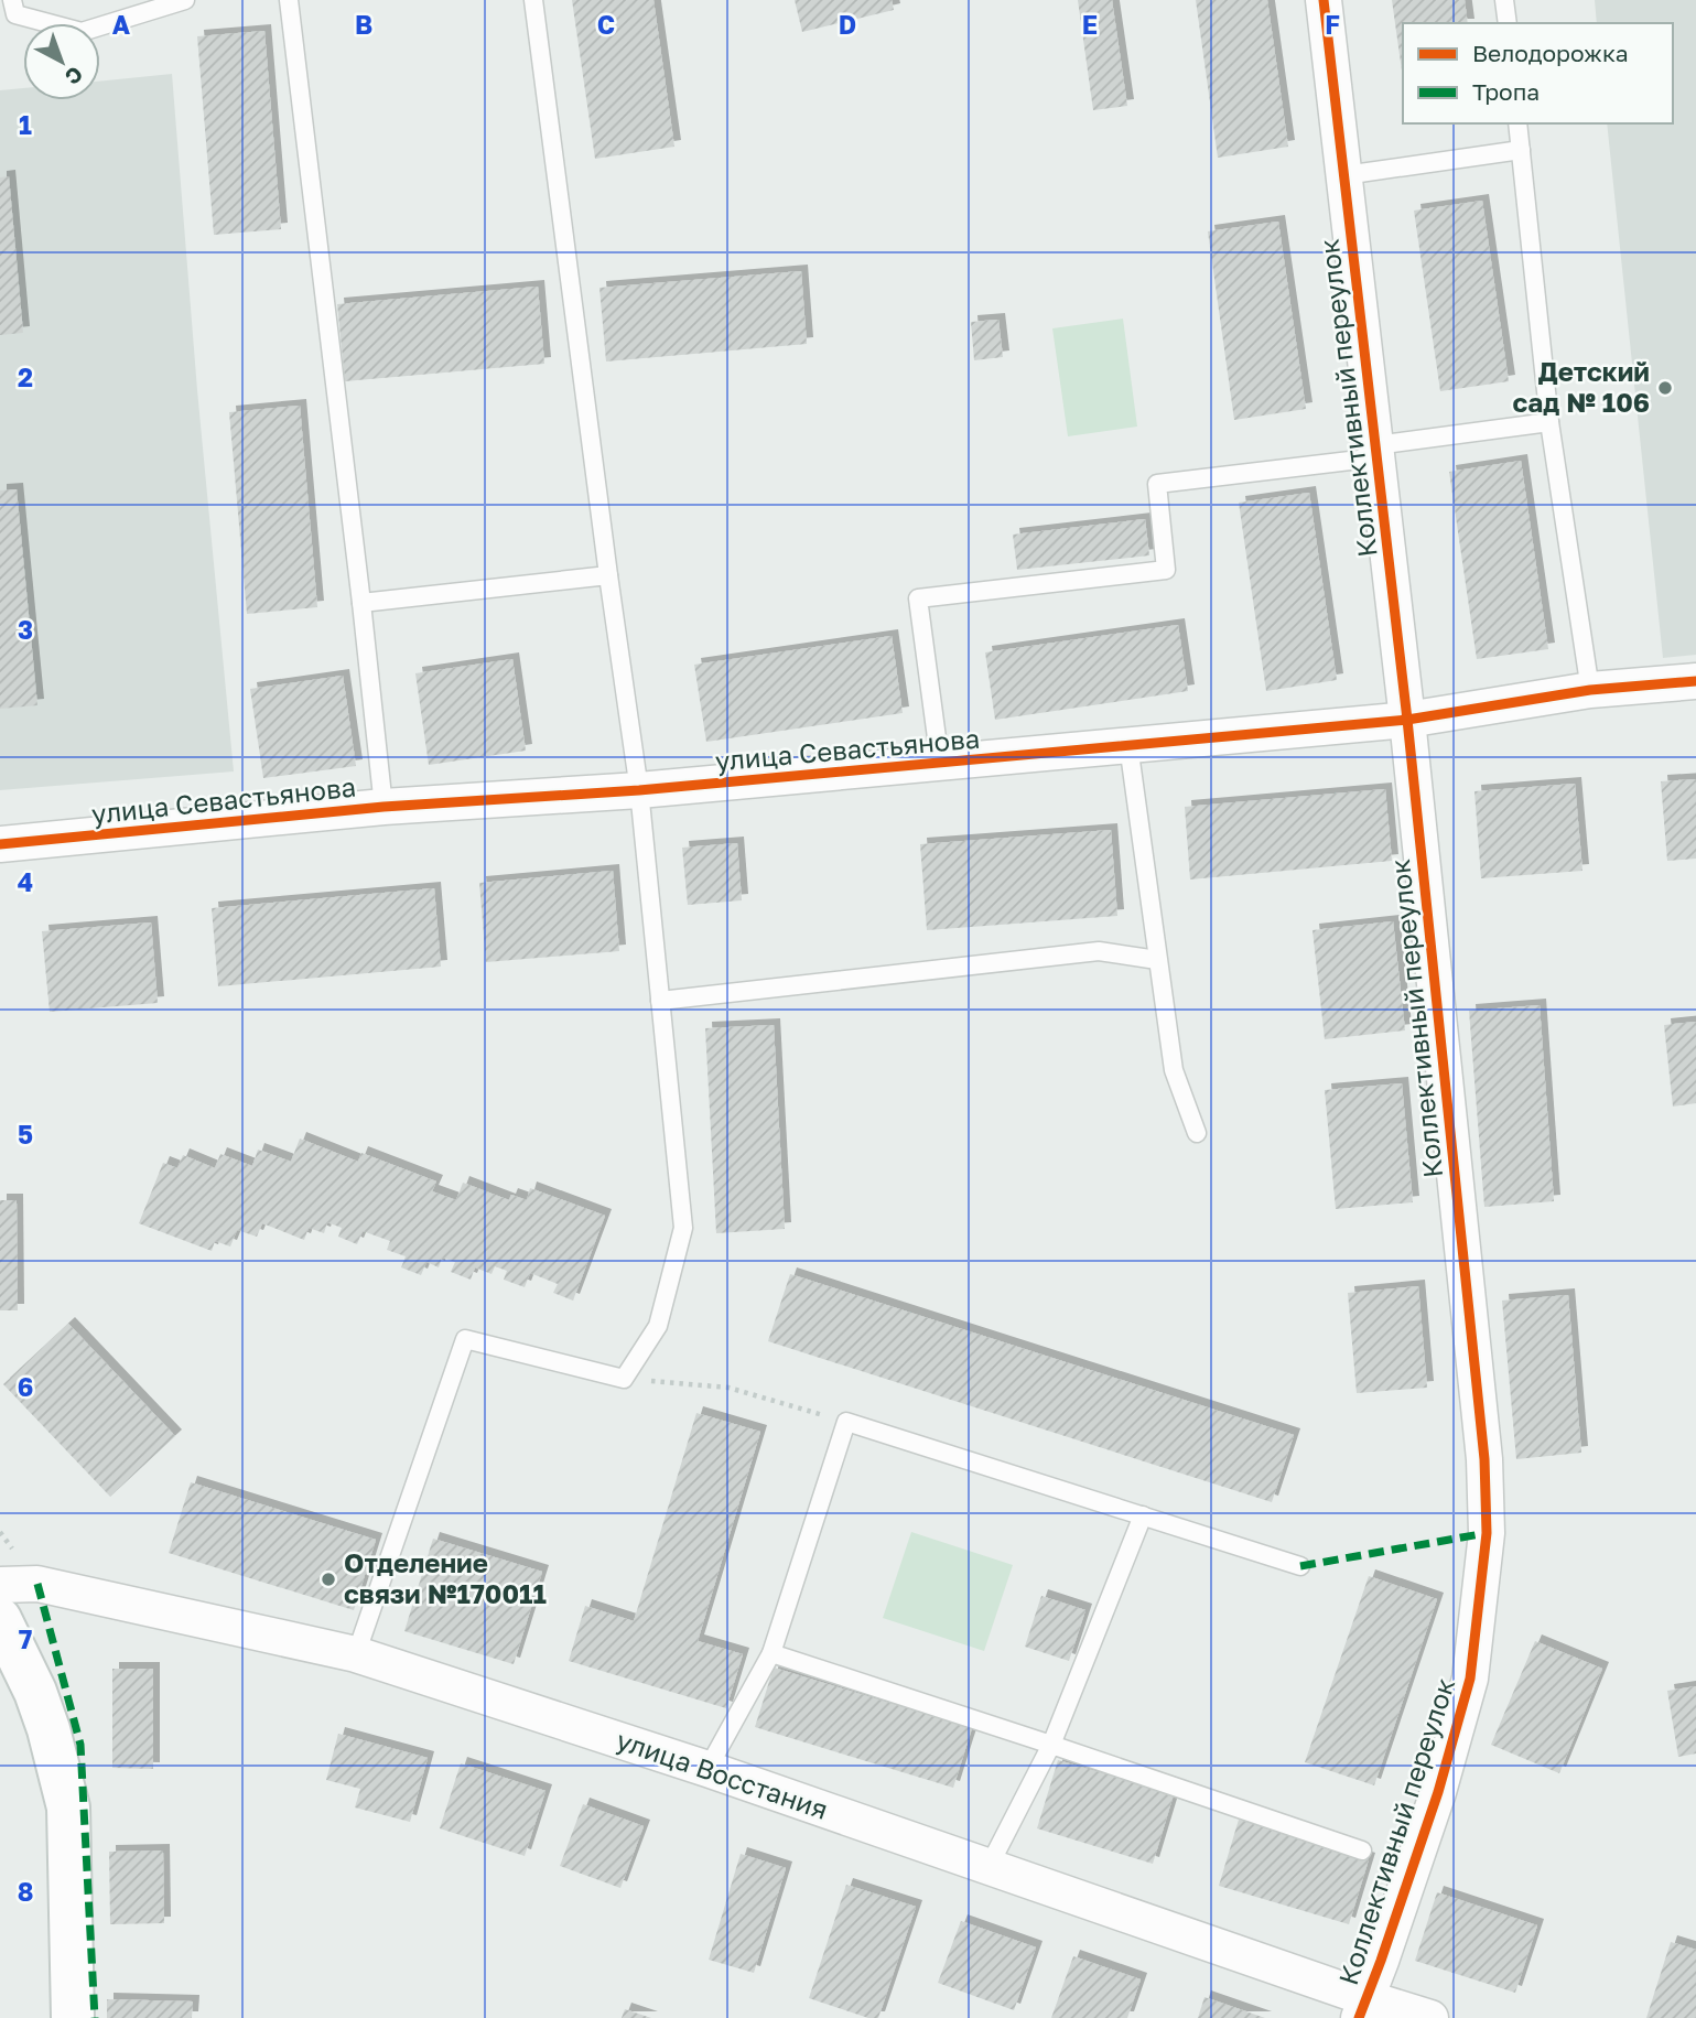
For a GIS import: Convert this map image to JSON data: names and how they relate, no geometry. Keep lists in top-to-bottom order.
{
  "streets": {
    "street": ["Коллективный переулок", "улица Севастьянова", "улица Восстания"]
  },
  "crossings": [
    ["Коллективный переулок", "улица Севастьянова"],
    ["Коллективный переулок", "улица Восстания"]
  ],
  "places": ["Детский сад № 106", "Отделение связи №170011"],
  "legend": ["Велодорожка", "Тропа"],
  "north": "bottom right",
  "grid": {
    "columns": [
      "A",
      "B",
      "C",
      "D",
      "E",
      "F"
    ],
    "rows": [
      "1",
      "2",
      "3",
      "4",
      "5",
      "6",
      "7",
      "8"
    ]
  }
}
